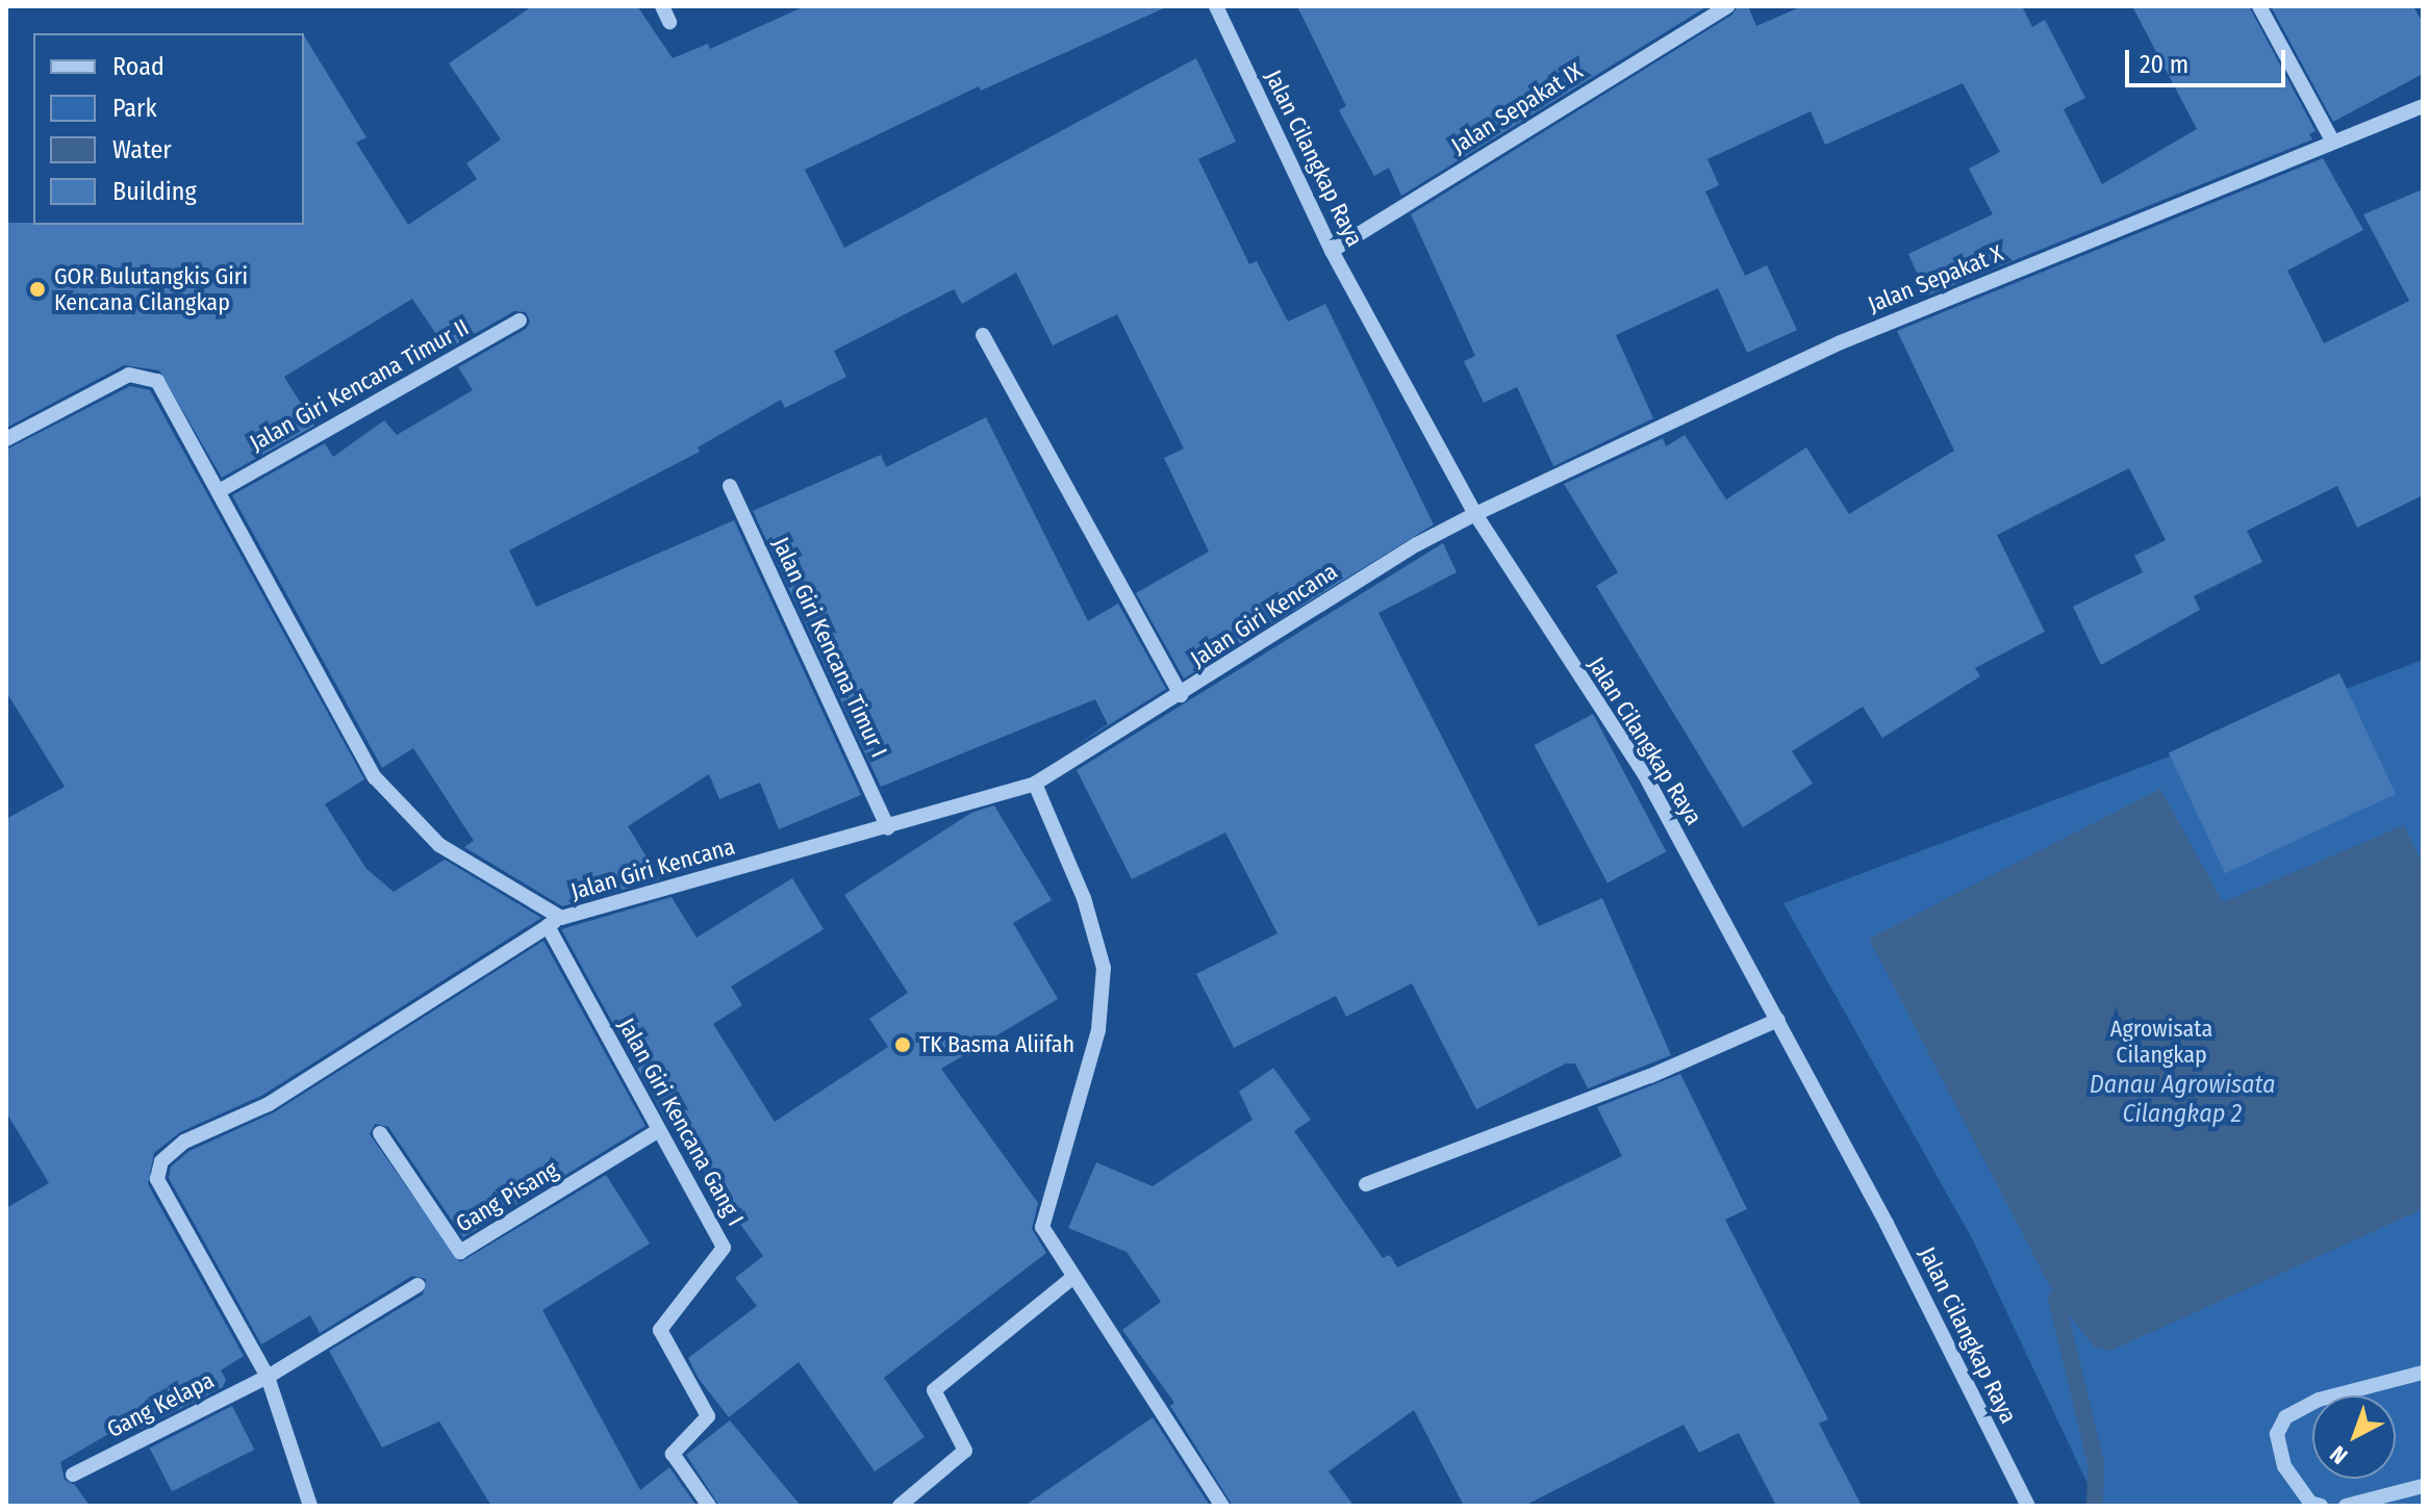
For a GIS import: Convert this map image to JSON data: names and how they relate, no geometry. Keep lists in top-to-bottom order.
{
  "streets": {
    "street": [
      "Jalan Sepakat IX",
      "Jalan Cilangkap Raya",
      "Jalan Sepakat X",
      "Jalan Giri Kencana Timur II",
      "Jalan Giri Kencana",
      "Jalan Giri Kencana Timur I",
      "Jalan Giri Kencana Gang I",
      "Gang Pisang",
      "Gang Kelapa"
    ]
  },
  "crossings": [
    ["Jalan Sepakat IX", "Jalan Cilangkap Raya"],
    ["Jalan Cilangkap Raya", "Jalan Sepakat X"],
    ["Jalan Cilangkap Raya", "Jalan Giri Kencana"],
    ["Jalan Sepakat X", "Jalan Giri Kencana"],
    ["Jalan Giri Kencana Timur II", "Jalan Giri Kencana"],
    ["Jalan Giri Kencana", "Jalan Giri Kencana Timur I"],
    ["Jalan Giri Kencana", "Jalan Giri Kencana Gang I"],
    ["Jalan Giri Kencana Gang I", "Gang Pisang"]
  ],
  "water": ["Danau Agrowisata Cilangkap 2"],
  "parks": ["Agrowisata Cilangkap"],
  "places": ["GOR Bulutangkis Giri Kencana Cilangkap", "TK Basma Aliifah"],
  "legend": [
    "Road",
    "Park",
    "Water",
    "Building"
  ],
  "scale_bar": "20 m",
  "north": "bottom left"
}
